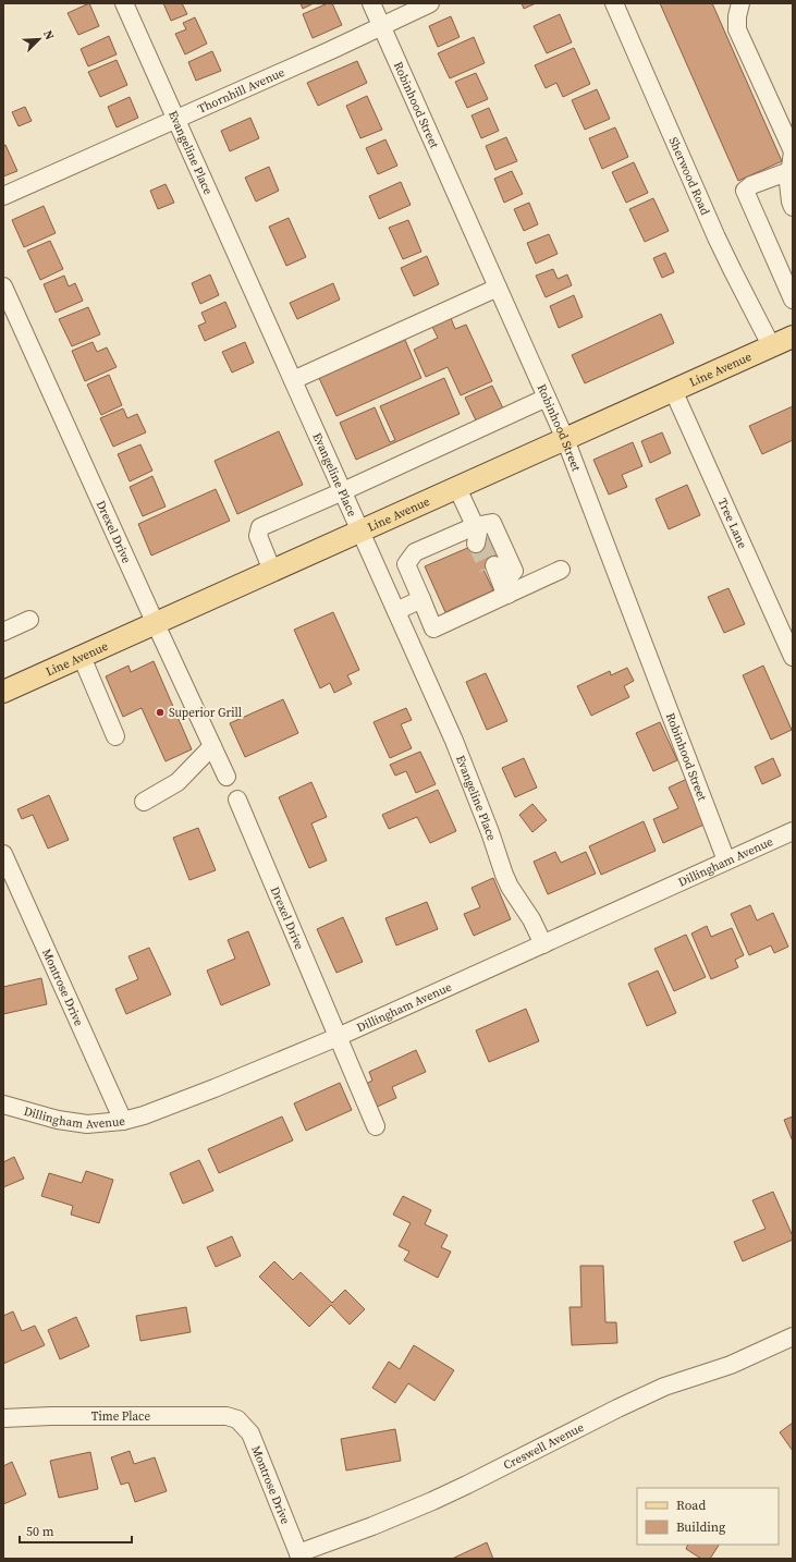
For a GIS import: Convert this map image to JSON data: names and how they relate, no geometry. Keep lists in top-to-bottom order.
{
  "streets": {
    "main road": ["Line Avenue"],
    "street": [
      "Thornhill Avenue",
      "Robinhood Street",
      "Evangeline Place",
      "Sherwood Road",
      "Tree Lane",
      "Drexel Drive",
      "Dillingham Avenue",
      "Montrose Drive",
      "Time Place",
      "Creswell Avenue"
    ]
  },
  "crossings": [
    ["Thornhill Avenue", "Robinhood Street"],
    ["Thornhill Avenue", "Evangeline Place"],
    ["Robinhood Street", "Line Avenue"],
    ["Robinhood Street", "Dillingham Avenue"],
    ["Evangeline Place", "Line Avenue"],
    ["Evangeline Place", "Dillingham Avenue"],
    ["Sherwood Road", "Line Avenue"],
    ["Line Avenue", "Tree Lane"],
    ["Line Avenue", "Drexel Drive"],
    ["Drexel Drive", "Dillingham Avenue"],
    ["Dillingham Avenue", "Montrose Drive"],
    ["Montrose Drive", "Time Place"],
    ["Montrose Drive", "Creswell Avenue"]
  ],
  "places": ["Superior Grill"],
  "legend": ["Road", "Building"],
  "scale_bar": "50 m",
  "north": "top right"
}
